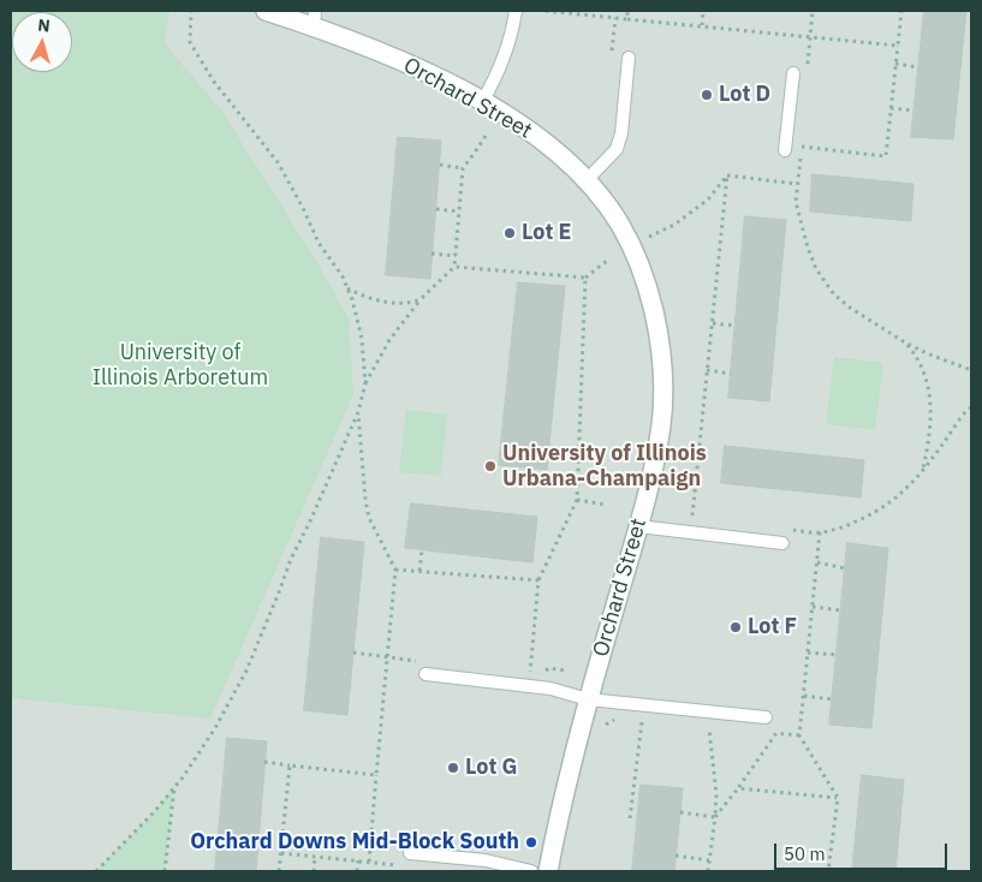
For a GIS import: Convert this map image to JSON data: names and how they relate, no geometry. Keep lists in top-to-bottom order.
{
  "streets": {
    "street": ["Orchard Street"]
  },
  "parks": ["University of Illinois Arboretum"],
  "places": [
    "Lot D",
    "Lot E",
    "University of Illinois Urbana-Champaign",
    "Lot F",
    "Lot G",
    "Orchard Downs Mid-Block South"
  ],
  "scale_bar": "50 m",
  "north": "top"
}
